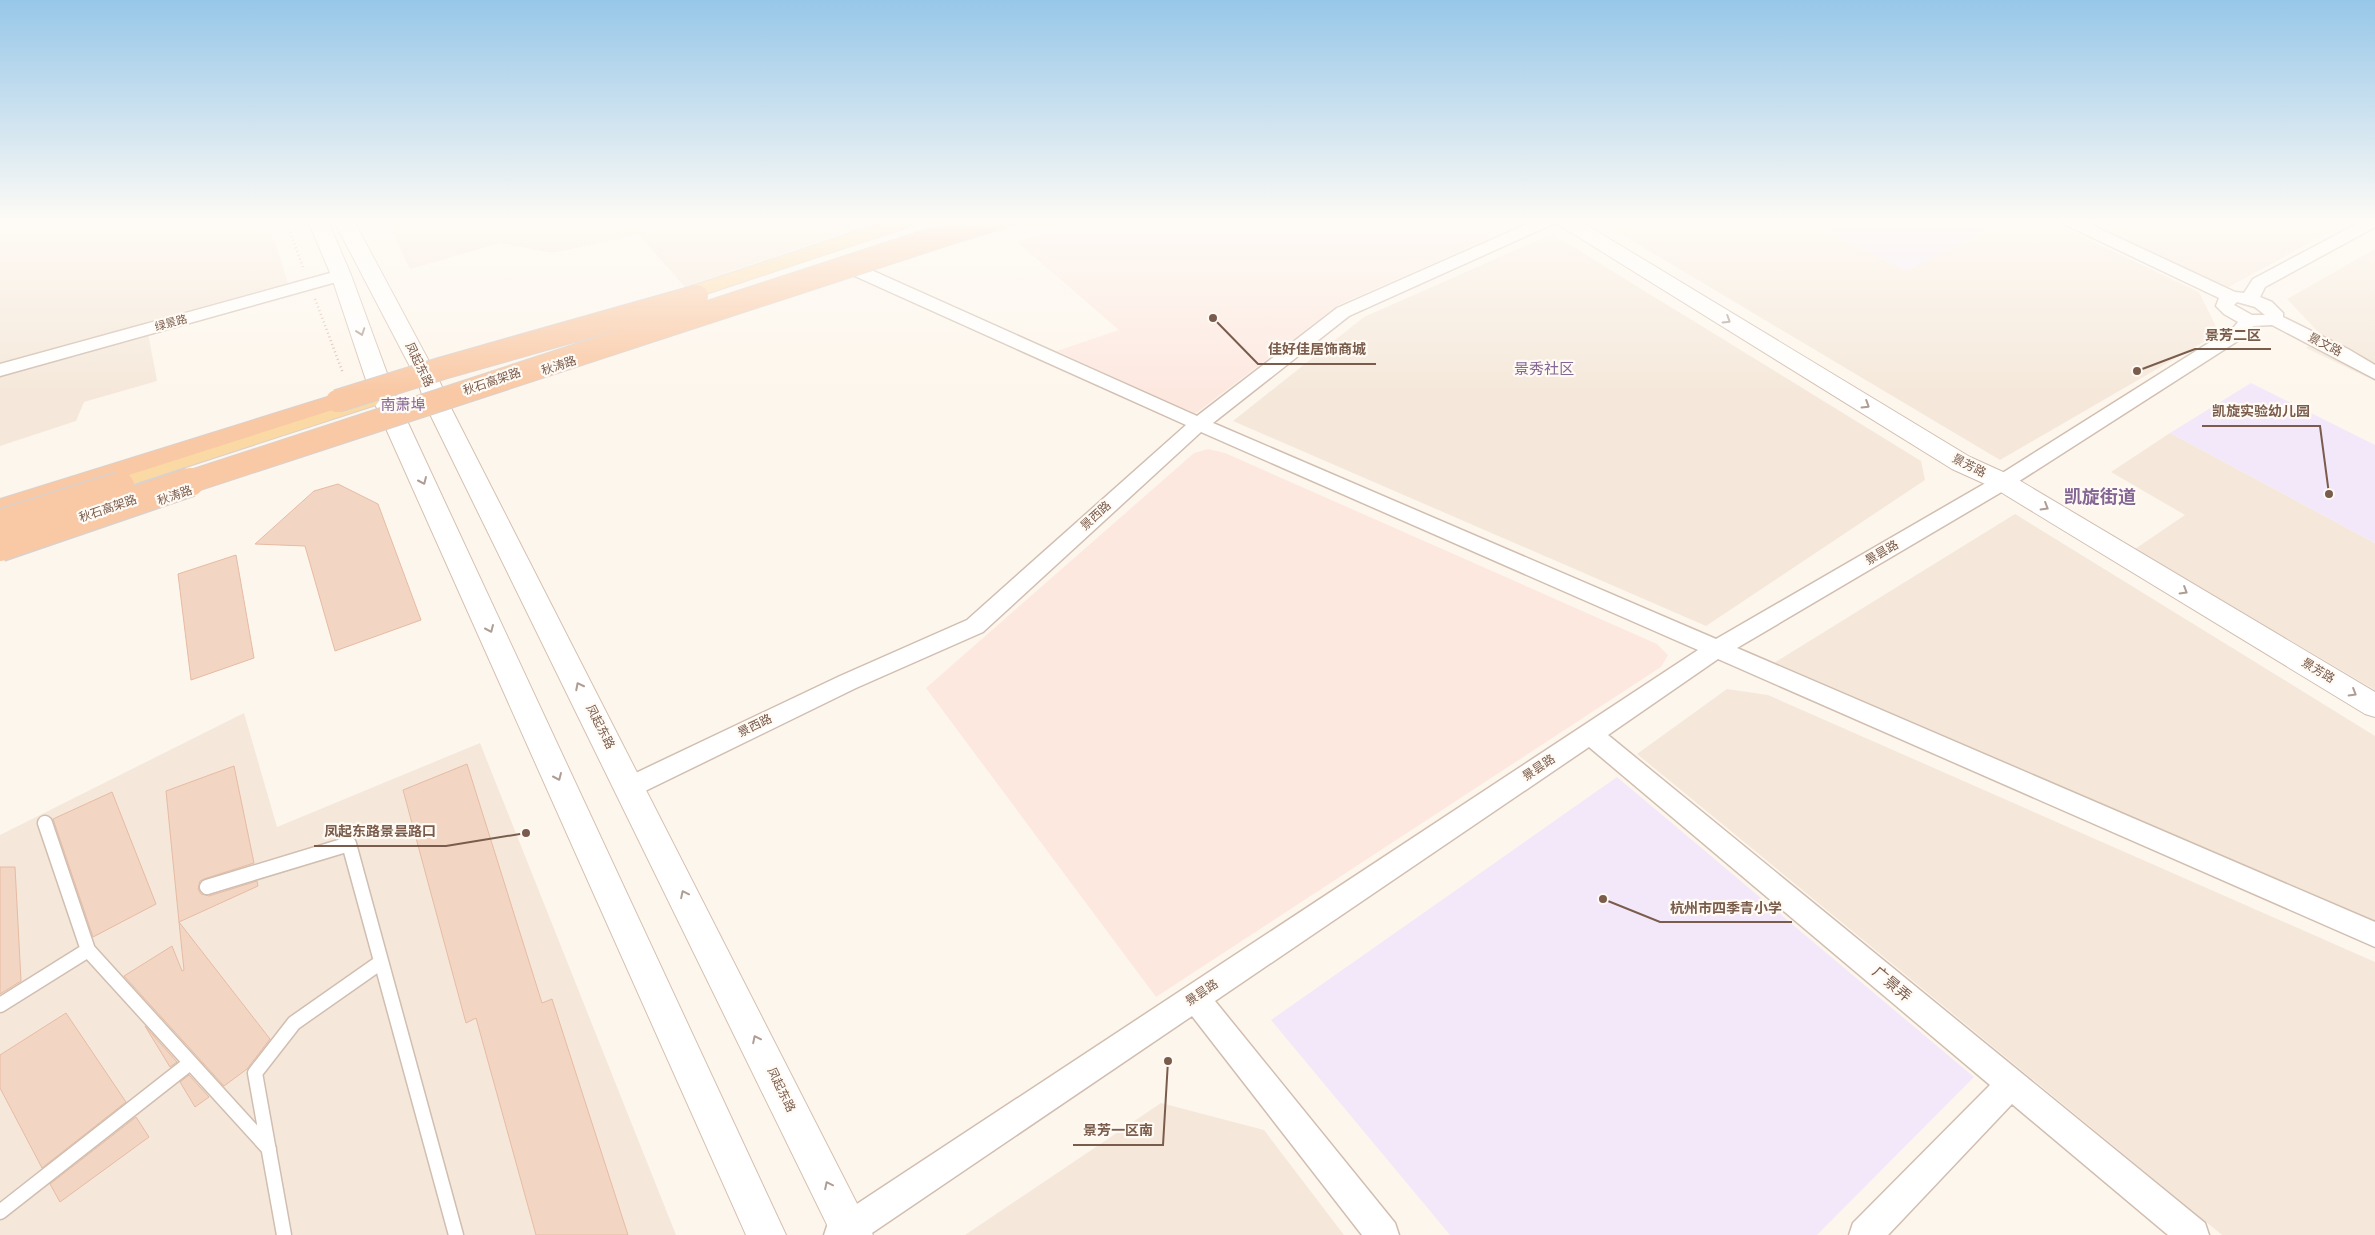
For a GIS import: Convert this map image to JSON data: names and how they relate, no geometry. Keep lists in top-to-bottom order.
{
  "streets": {
    "highway": ["秋石高架路"],
    "main road": ["凤起东路", "秋涛路", "景芳路"],
    "street": [
      "绿景路",
      "景文路",
      "景西路",
      "景昙路",
      "广景弄"
    ]
  },
  "crossings": [
    ["凤起东路", "秋涛路"],
    ["凤起东路", "景西路"],
    ["凤起东路", "景昙路"],
    ["秋涛路", "秋石高架路"],
    ["景芳路", "景昙路"],
    ["景昙路", "广景弄"]
  ],
  "one_way": ["景芳路"],
  "districts": ["景秀社区", "南萧埠", "凯旋街道"],
  "places": [
    "佳好佳居饰商城",
    "景芳二区",
    "凯旋实验幼儿园",
    "凤起东路景昙路口",
    "杭州市四季青小学",
    "景芳一区南"
  ]
}
